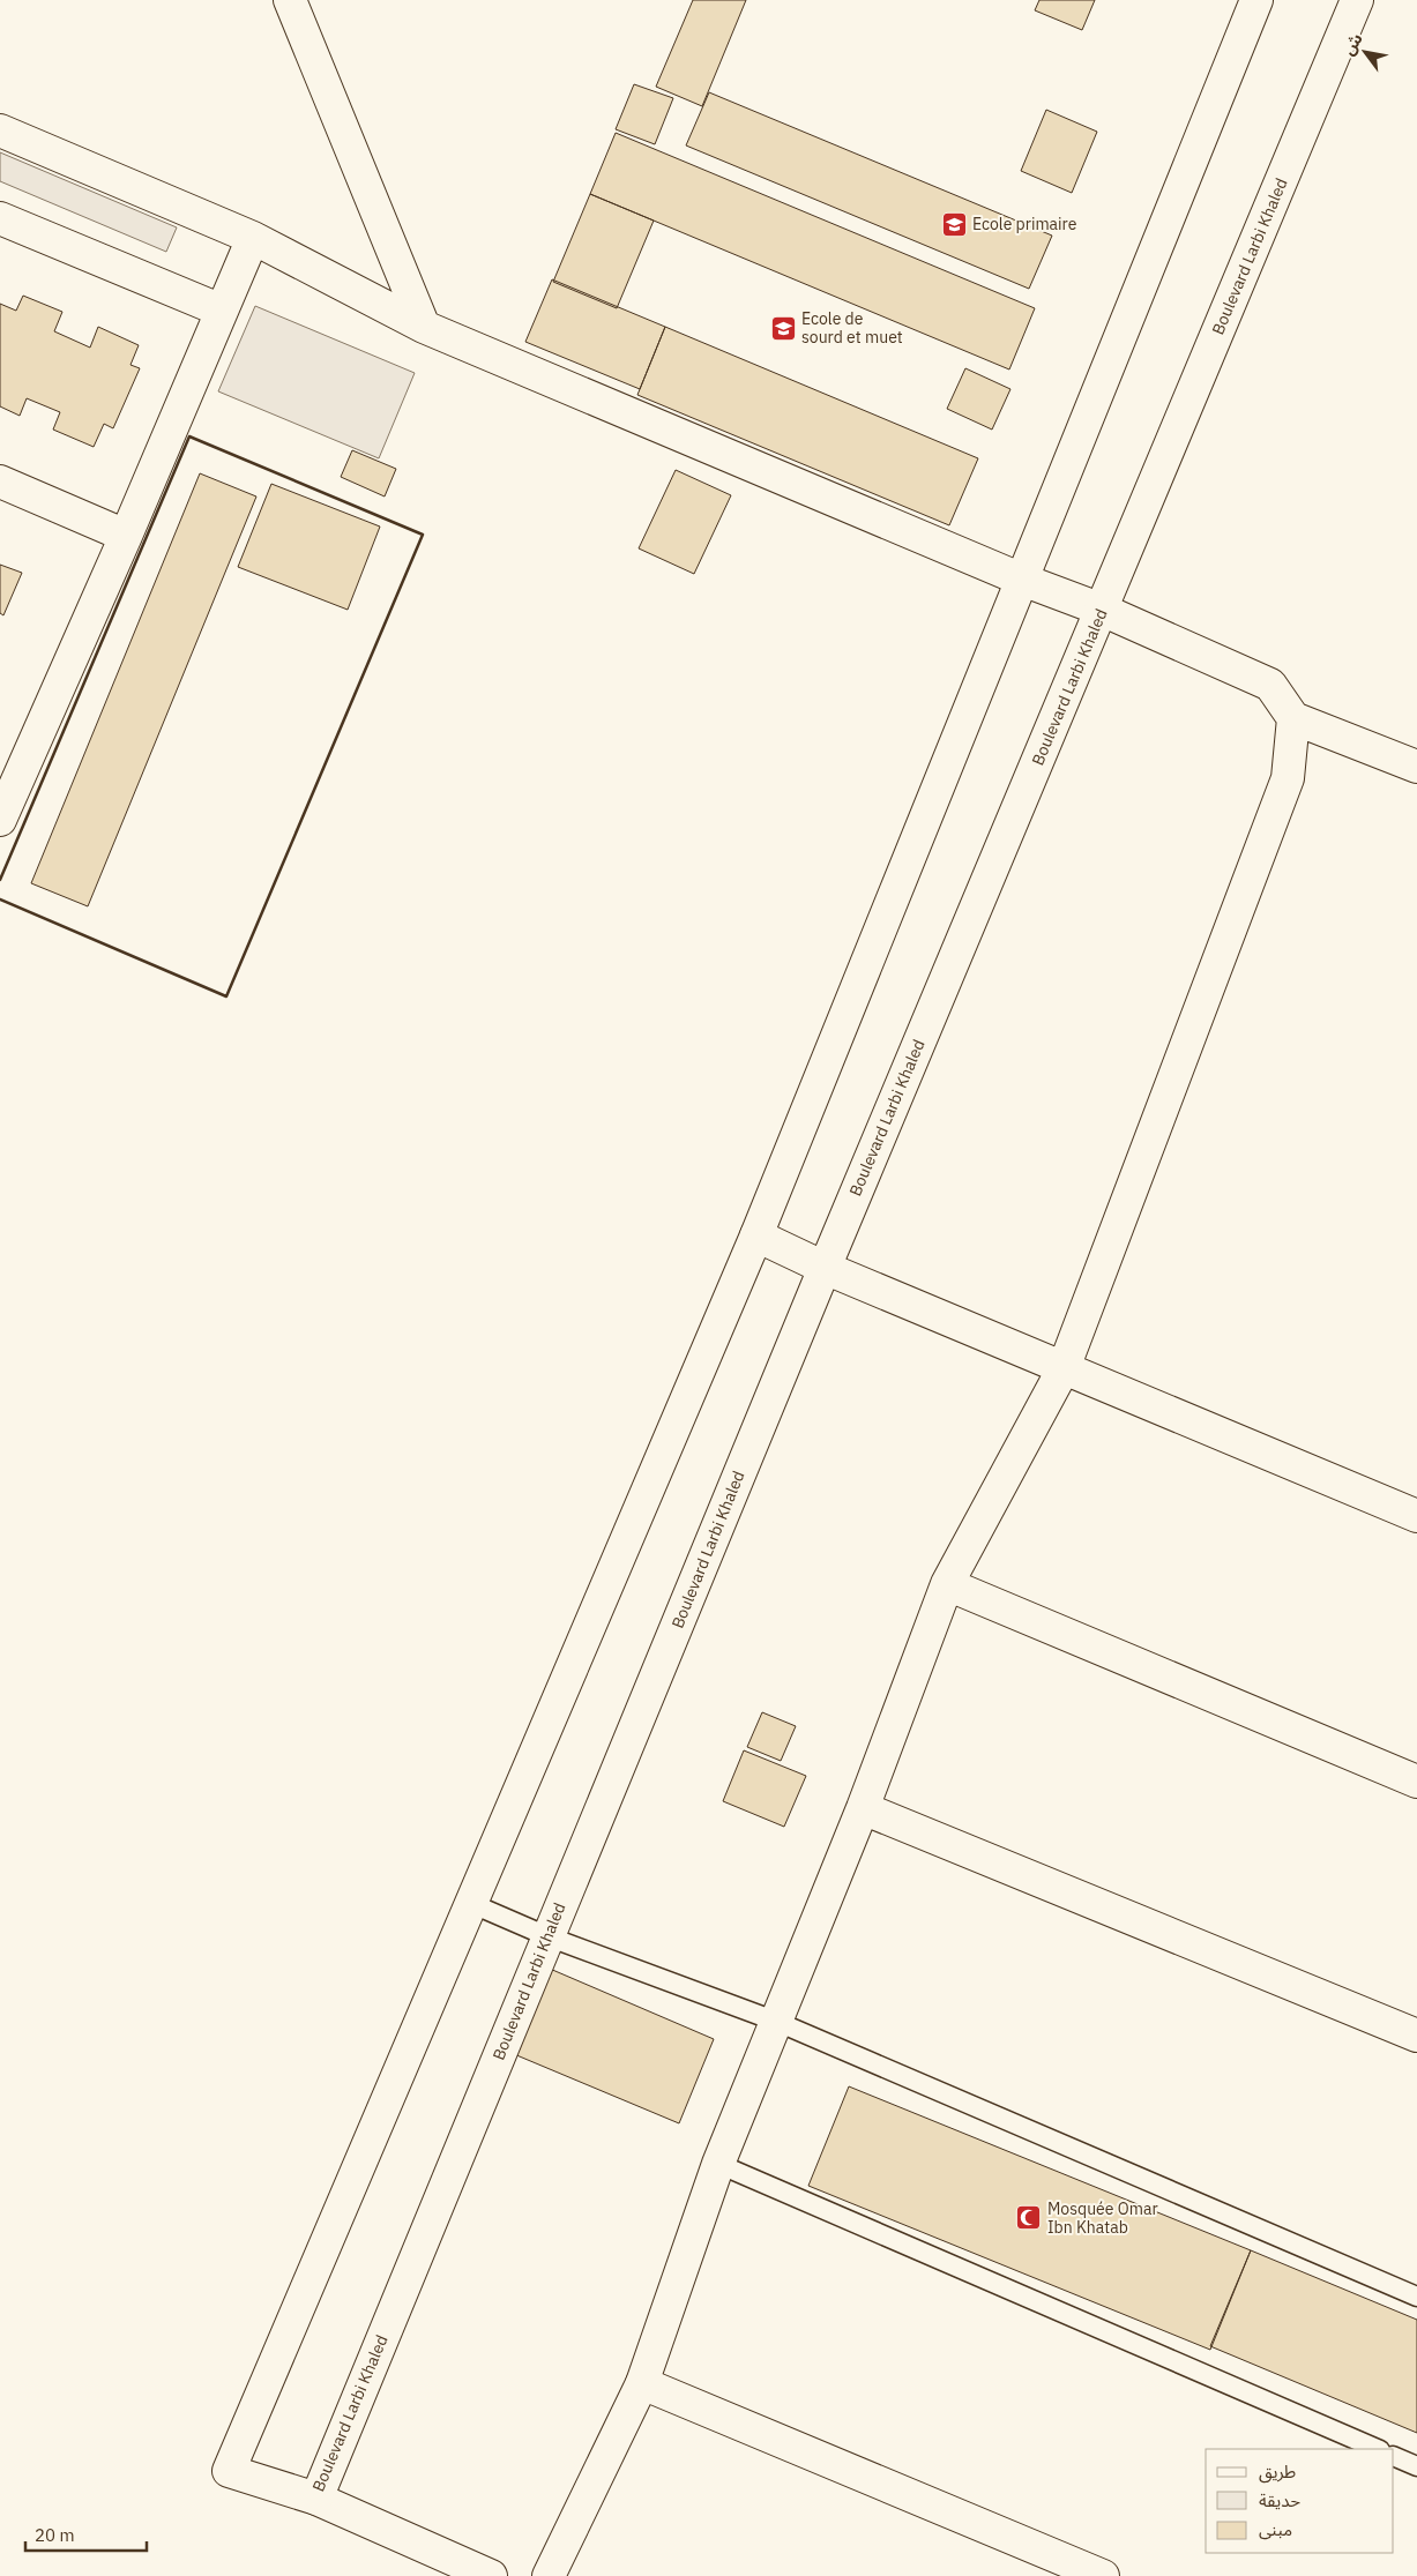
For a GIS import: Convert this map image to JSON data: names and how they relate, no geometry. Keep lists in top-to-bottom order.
{
  "streets": {
    "street": ["Boulevard Larbi Khaled"]
  },
  "places": {
    "school or university": ["Ecole primaire", "Ecole de sourd et muet"],
    "mosque": ["Mosquée Omar Ibn Khatab"]
  },
  "legend": ["طريق", "حديقة", "مبنى"],
  "scale_bar": "20 m",
  "north": "top left"
}
